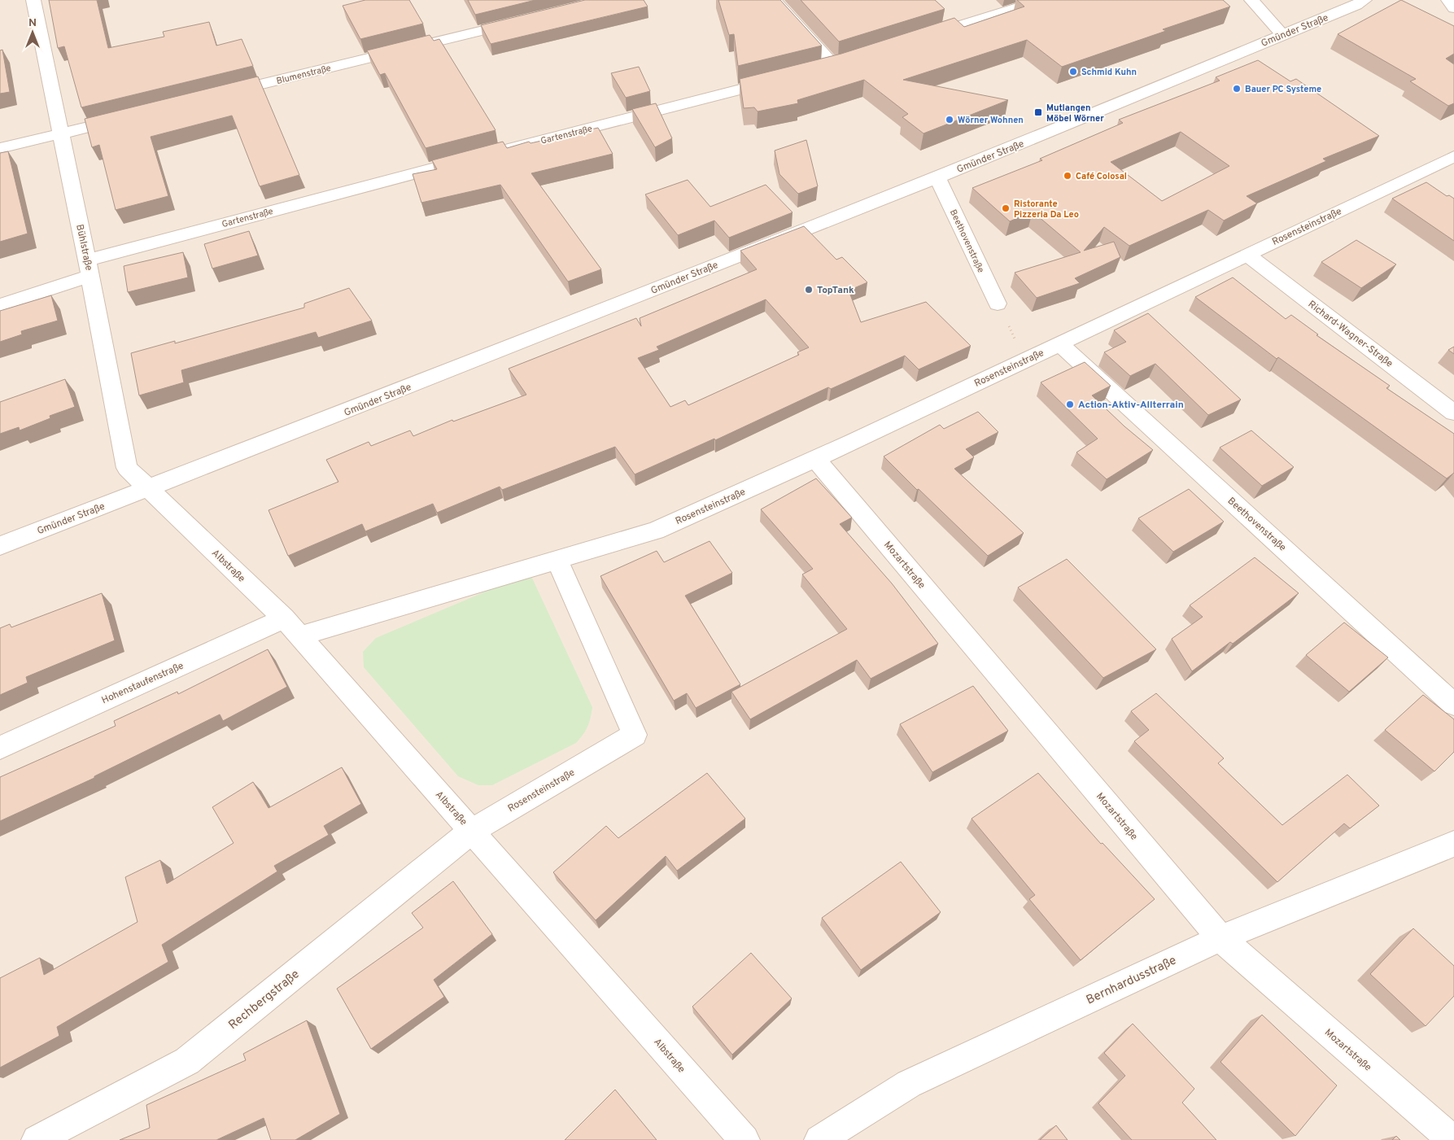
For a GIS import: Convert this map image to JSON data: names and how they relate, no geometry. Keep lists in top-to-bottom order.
{
  "streets": {
    "street": [
      "Gmünder Straße",
      "Blumenstraße",
      "Gartenstraße",
      "Rosensteinstraße",
      "Beethovenstraße",
      "Bühlstraße",
      "Richard-Wagner-Straße",
      "Mozartstraße",
      "Albstraße",
      "Hohenstaufenstraße",
      "Bernhardusstraße",
      "Rechbergstraße"
    ]
  },
  "crossings": [
    ["Gmünder Straße", "Beethovenstraße"],
    ["Gmünder Straße", "Bühlstraße"],
    ["Gmünder Straße", "Albstraße"],
    ["Gartenstraße", "Bühlstraße"],
    ["Rosensteinstraße", "Beethovenstraße"],
    ["Rosensteinstraße", "Richard-Wagner-Straße"],
    ["Rosensteinstraße", "Mozartstraße"],
    ["Rosensteinstraße", "Albstraße"],
    ["Rosensteinstraße", "Hohenstaufenstraße"],
    ["Rosensteinstraße", "Rechbergstraße"],
    ["Bühlstraße", "Albstraße"],
    ["Mozartstraße", "Bernhardusstraße"],
    ["Albstraße", "Hohenstaufenstraße"],
    ["Albstraße", "Rechbergstraße"]
  ],
  "places": {
    "other": [
      "Schmid Kuhn",
      "Bauer PC Systeme",
      "Wörner Wohnen",
      "Café Colosal",
      "Ristorante Pizzeria Da Leo",
      "TopTank",
      "Action-Aktiv-Allterrain"
    ],
    "transit": ["Mutlangen Möbel Wörner"]
  },
  "north": "top"
}
